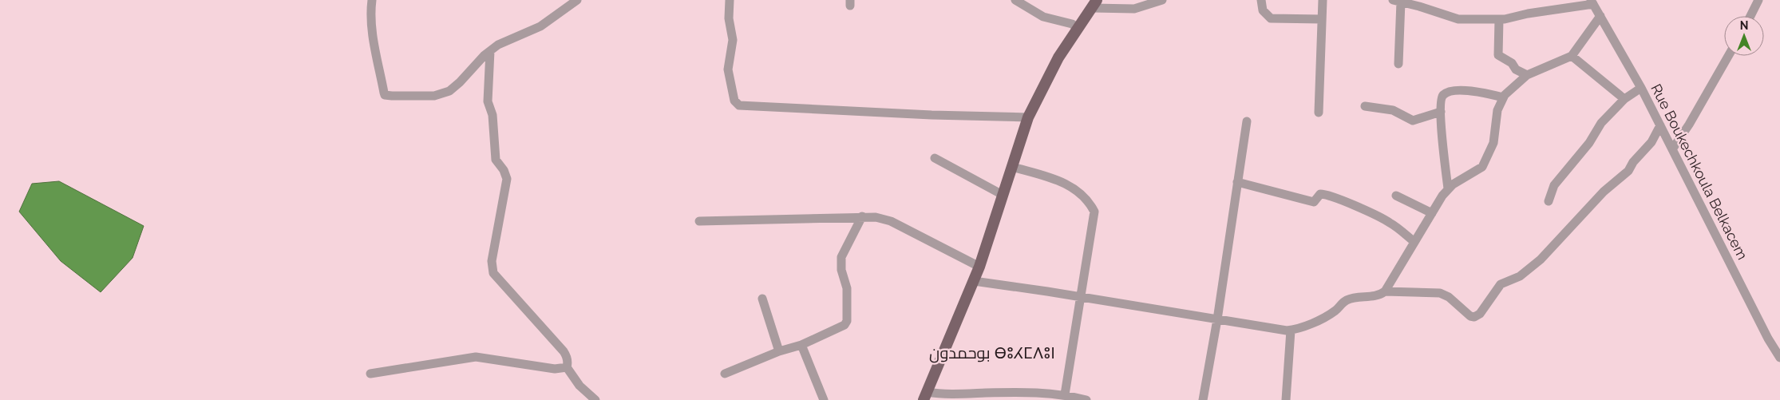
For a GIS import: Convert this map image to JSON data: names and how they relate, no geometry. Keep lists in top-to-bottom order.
{
  "streets": {
    "street": ["Rue Boukechkoula Belkacem"]
  },
  "districts": ["بوحمدون ⴱⵓⵃⵎⴷⵓⵏ"],
  "north": "top"
}
